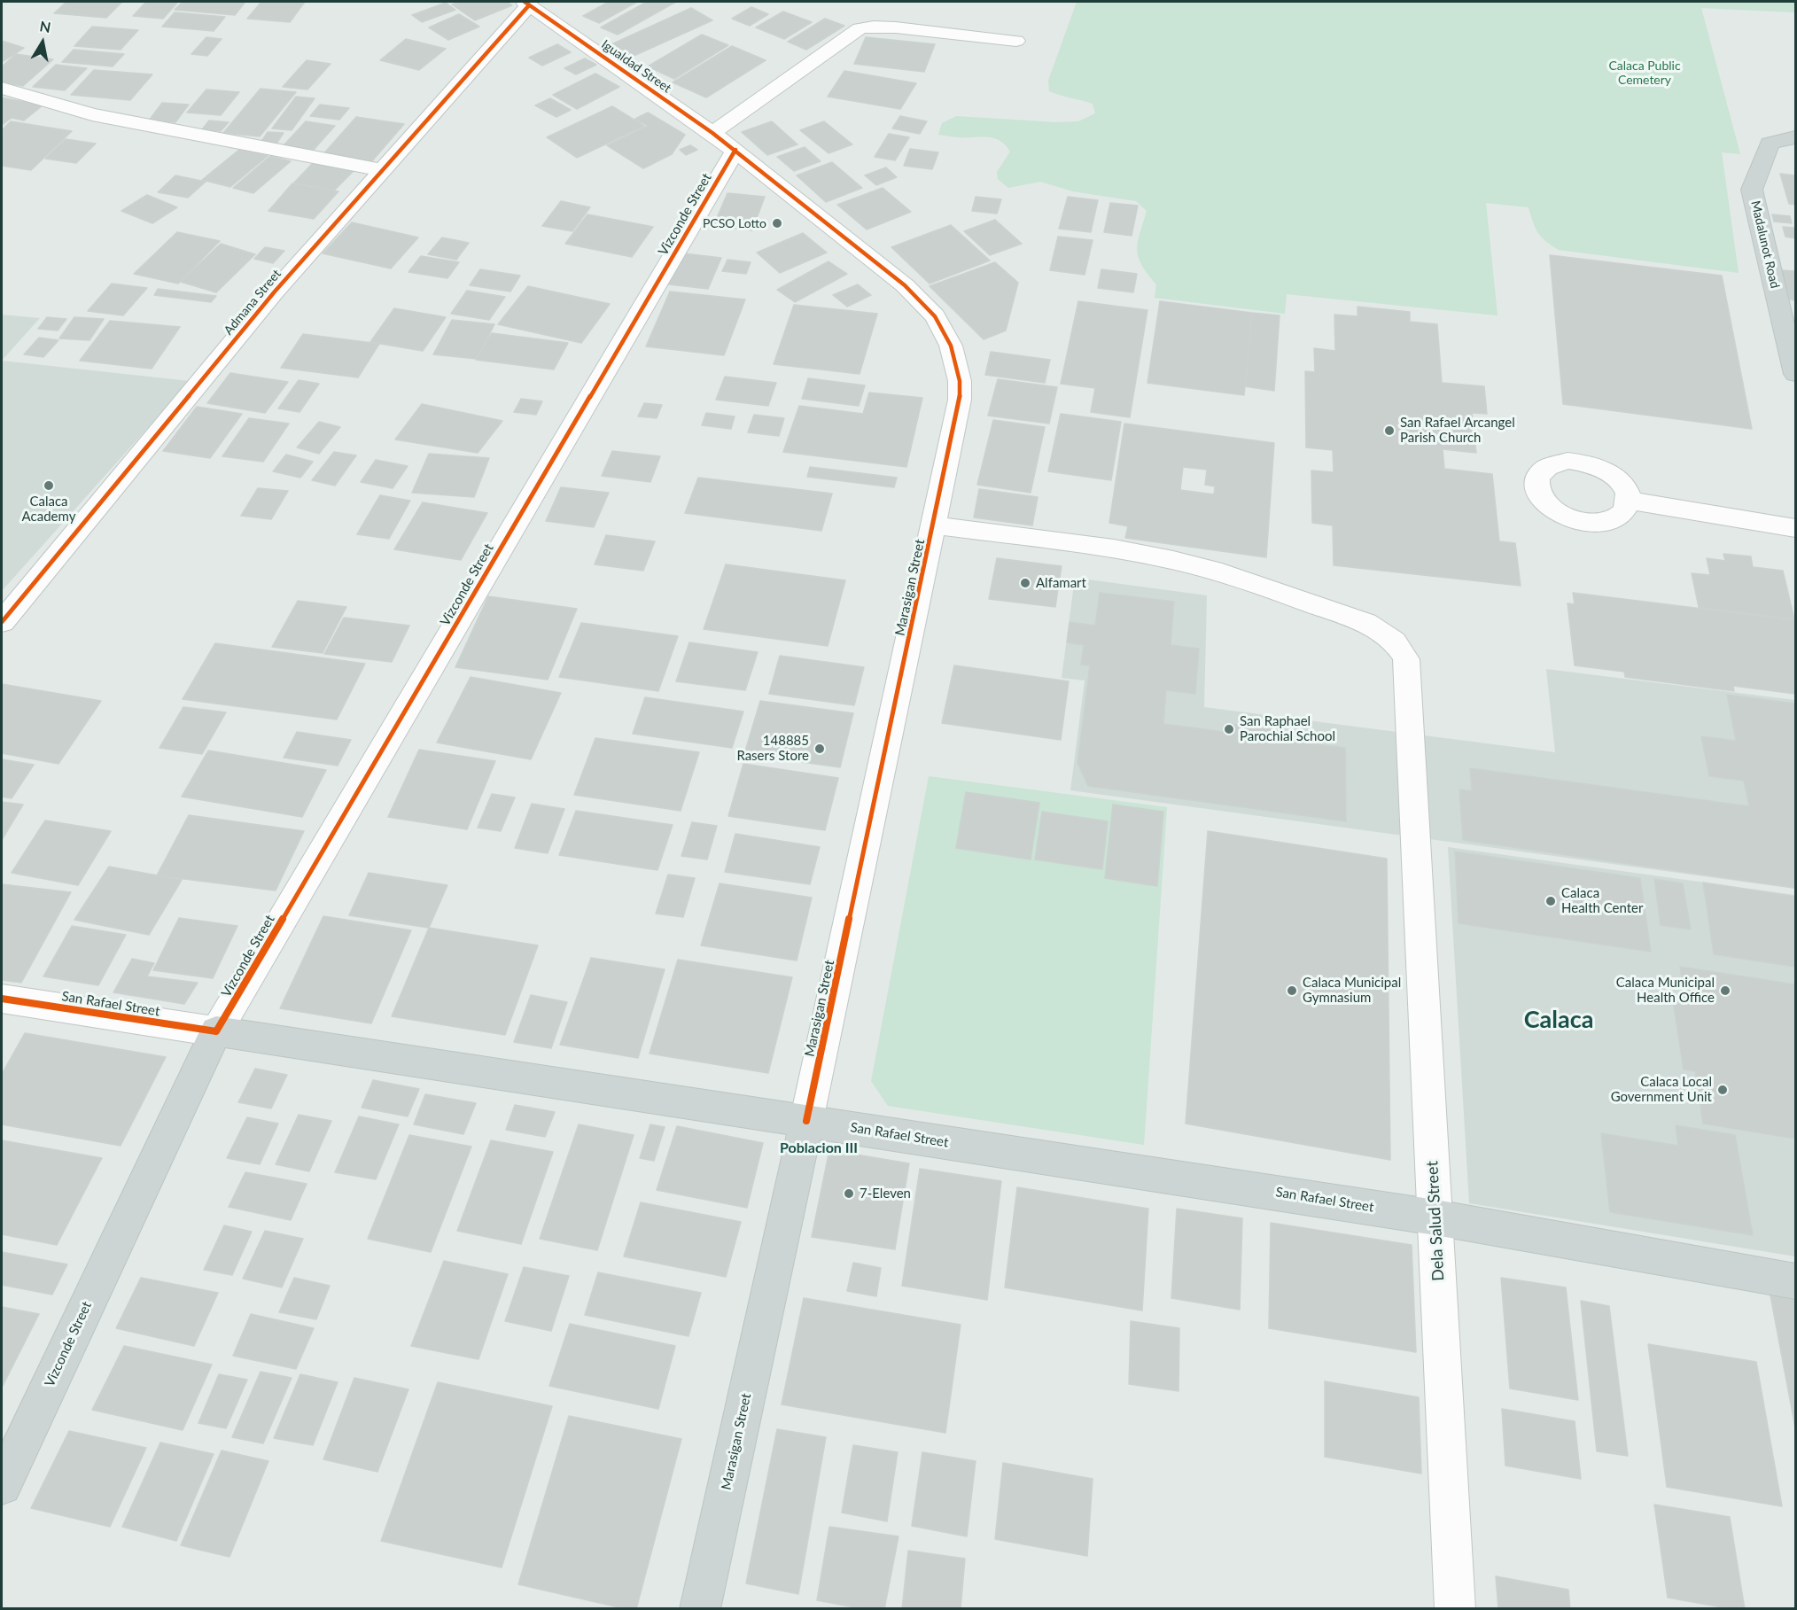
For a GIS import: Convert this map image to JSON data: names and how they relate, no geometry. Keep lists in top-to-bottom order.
{
  "streets": {
    "main road": [
      "Vizconde Street",
      "Madalunot Road",
      "Marasigan Street",
      "San Rafael Street"
    ],
    "street": ["Igualdad Street", "Admana Street", "Dela Salud Street"]
  },
  "crossings": [
    ["Igualdad Street", "Vizconde Street"],
    ["Igualdad Street", "Admana Street"],
    ["Igualdad Street", "Marasigan Street"],
    ["Vizconde Street", "Marasigan Street"],
    ["Vizconde Street", "San Rafael Street"],
    ["Marasigan Street", "San Rafael Street"],
    ["Marasigan Street", "Dela Salud Street"],
    ["San Rafael Street", "Dela Salud Street"]
  ],
  "districts": ["Calaca", "Poblacion III"],
  "parks": ["Calaca Public Cemetery"],
  "places": [
    "PCSO Lotto",
    "San Rafael Arcangel Parish Church",
    "Calaca Academy",
    "Alfamart",
    "San Raphael Parochial School",
    "148885 Rasers Store",
    "Calaca Health Center",
    "Calaca Municipal Gymnasium",
    "Calaca Municipal Health Office",
    "Calaca Local Government Unit",
    "7-Eleven"
  ],
  "north": "top"
}
